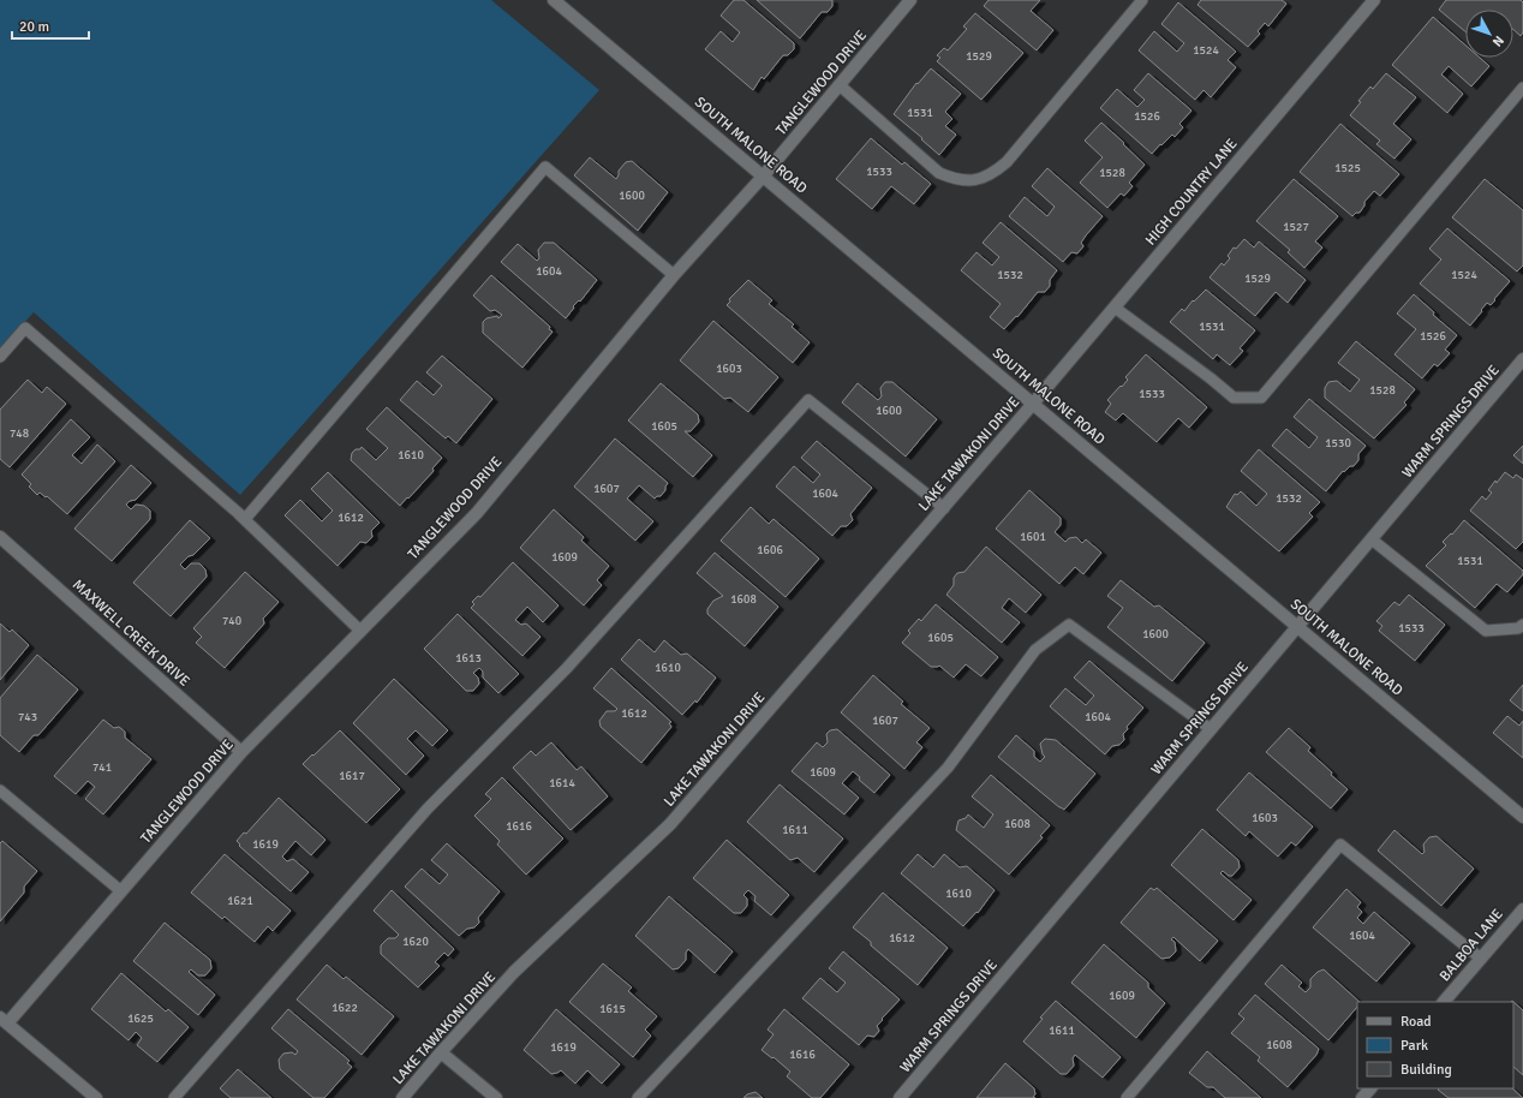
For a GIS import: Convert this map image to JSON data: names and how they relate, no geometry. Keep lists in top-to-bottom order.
{
  "streets": {
    "street": [
      "TANGLEWOOD DRIVE",
      "SOUTH MALONE ROAD",
      "HIGH COUNTRY LANE",
      "WARM SPRINGS DRIVE",
      "LAKE TAWAKONI DRIVE",
      "MAXWELL CREEK DRIVE",
      "BALBOA LANE"
    ]
  },
  "crossings": [
    ["TANGLEWOOD DRIVE", "SOUTH MALONE ROAD"],
    ["TANGLEWOOD DRIVE", "MAXWELL CREEK DRIVE"],
    ["SOUTH MALONE ROAD", "HIGH COUNTRY LANE"],
    ["SOUTH MALONE ROAD", "WARM SPRINGS DRIVE"],
    ["SOUTH MALONE ROAD", "LAKE TAWAKONI DRIVE"],
    ["HIGH COUNTRY LANE", "LAKE TAWAKONI DRIVE"]
  ],
  "house_numbers": [
    "1524",
    "1529",
    "1531",
    "1526",
    "1525",
    "1533",
    "1528",
    "1600",
    "1527",
    "1604",
    "1532",
    "1524",
    "1529",
    "1531",
    "1526",
    "1603",
    "1528",
    "1533",
    "1600",
    "1605",
    "748",
    "1530",
    "1610",
    "1607",
    "1604",
    "1532",
    "1612",
    "1601",
    "1606",
    "1609",
    "1531",
    "1608",
    "740",
    "1533",
    "1600",
    "1605",
    "1613",
    "1610",
    "1612",
    "743",
    "1604",
    "1607",
    "741",
    "1609",
    "1617",
    "1614",
    "1603",
    "1608",
    "1616",
    "1611",
    "1619",
    "1610",
    "1621",
    "1604",
    "1612",
    "1620",
    "1609",
    "1622",
    "1615",
    "1625",
    "1611",
    "1608",
    "1619",
    "1616"
  ],
  "legend": ["Road", "Park", "Building"],
  "scale_bar": "20 m",
  "north": "bottom right"
}
